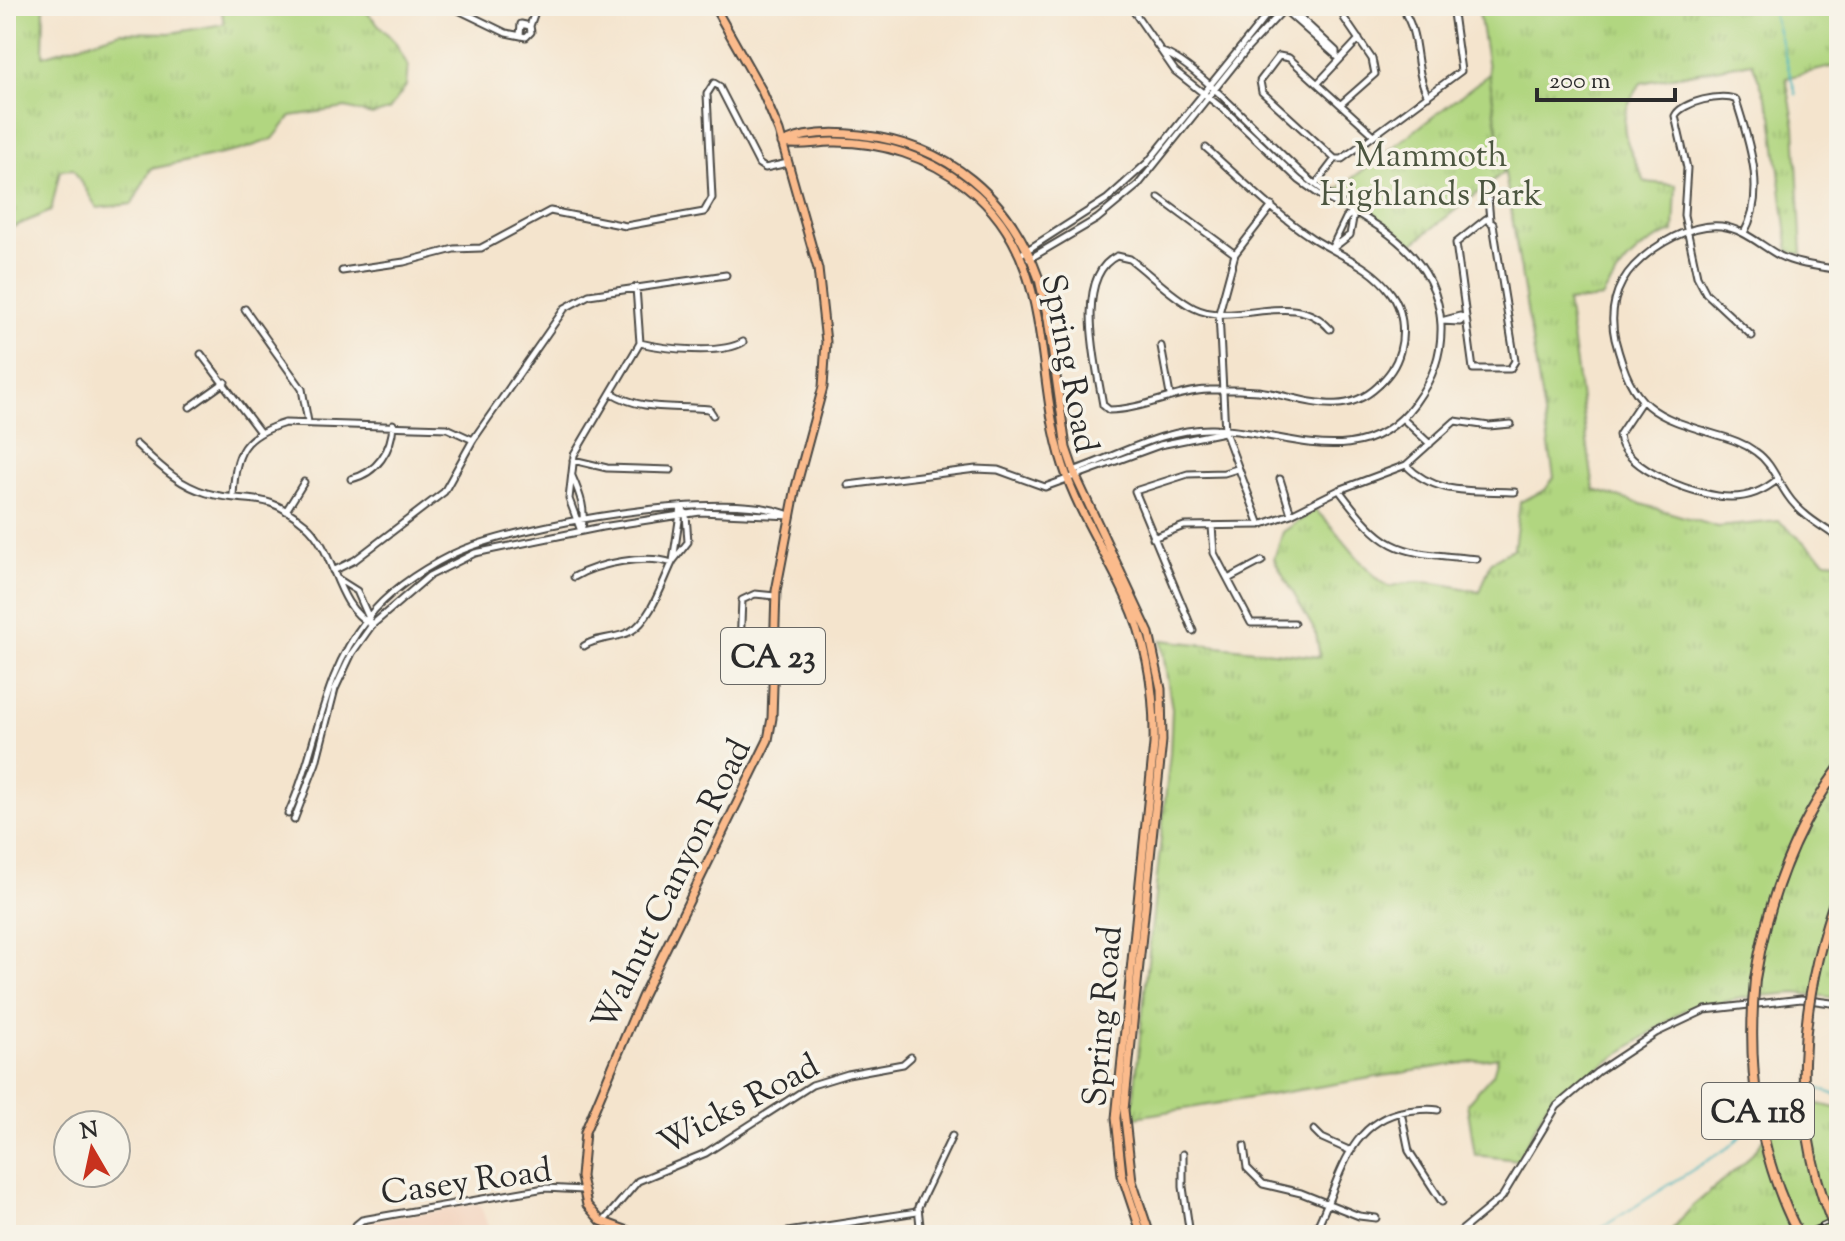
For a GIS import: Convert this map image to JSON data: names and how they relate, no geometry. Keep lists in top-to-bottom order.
{
  "streets": {
    "highway": ["CA 118"],
    "main road": ["Spring Road", "CA 23", "Walnut Canyon Road"],
    "street": ["Wicks Road", "Casey Road"]
  },
  "crossings": [
    ["Spring Road", "Walnut Canyon Road"],
    ["Walnut Canyon Road", "Casey Road"]
  ],
  "parks": ["Mammoth Highlands Park"],
  "scale_bar": "200 m",
  "north": "top"
}
